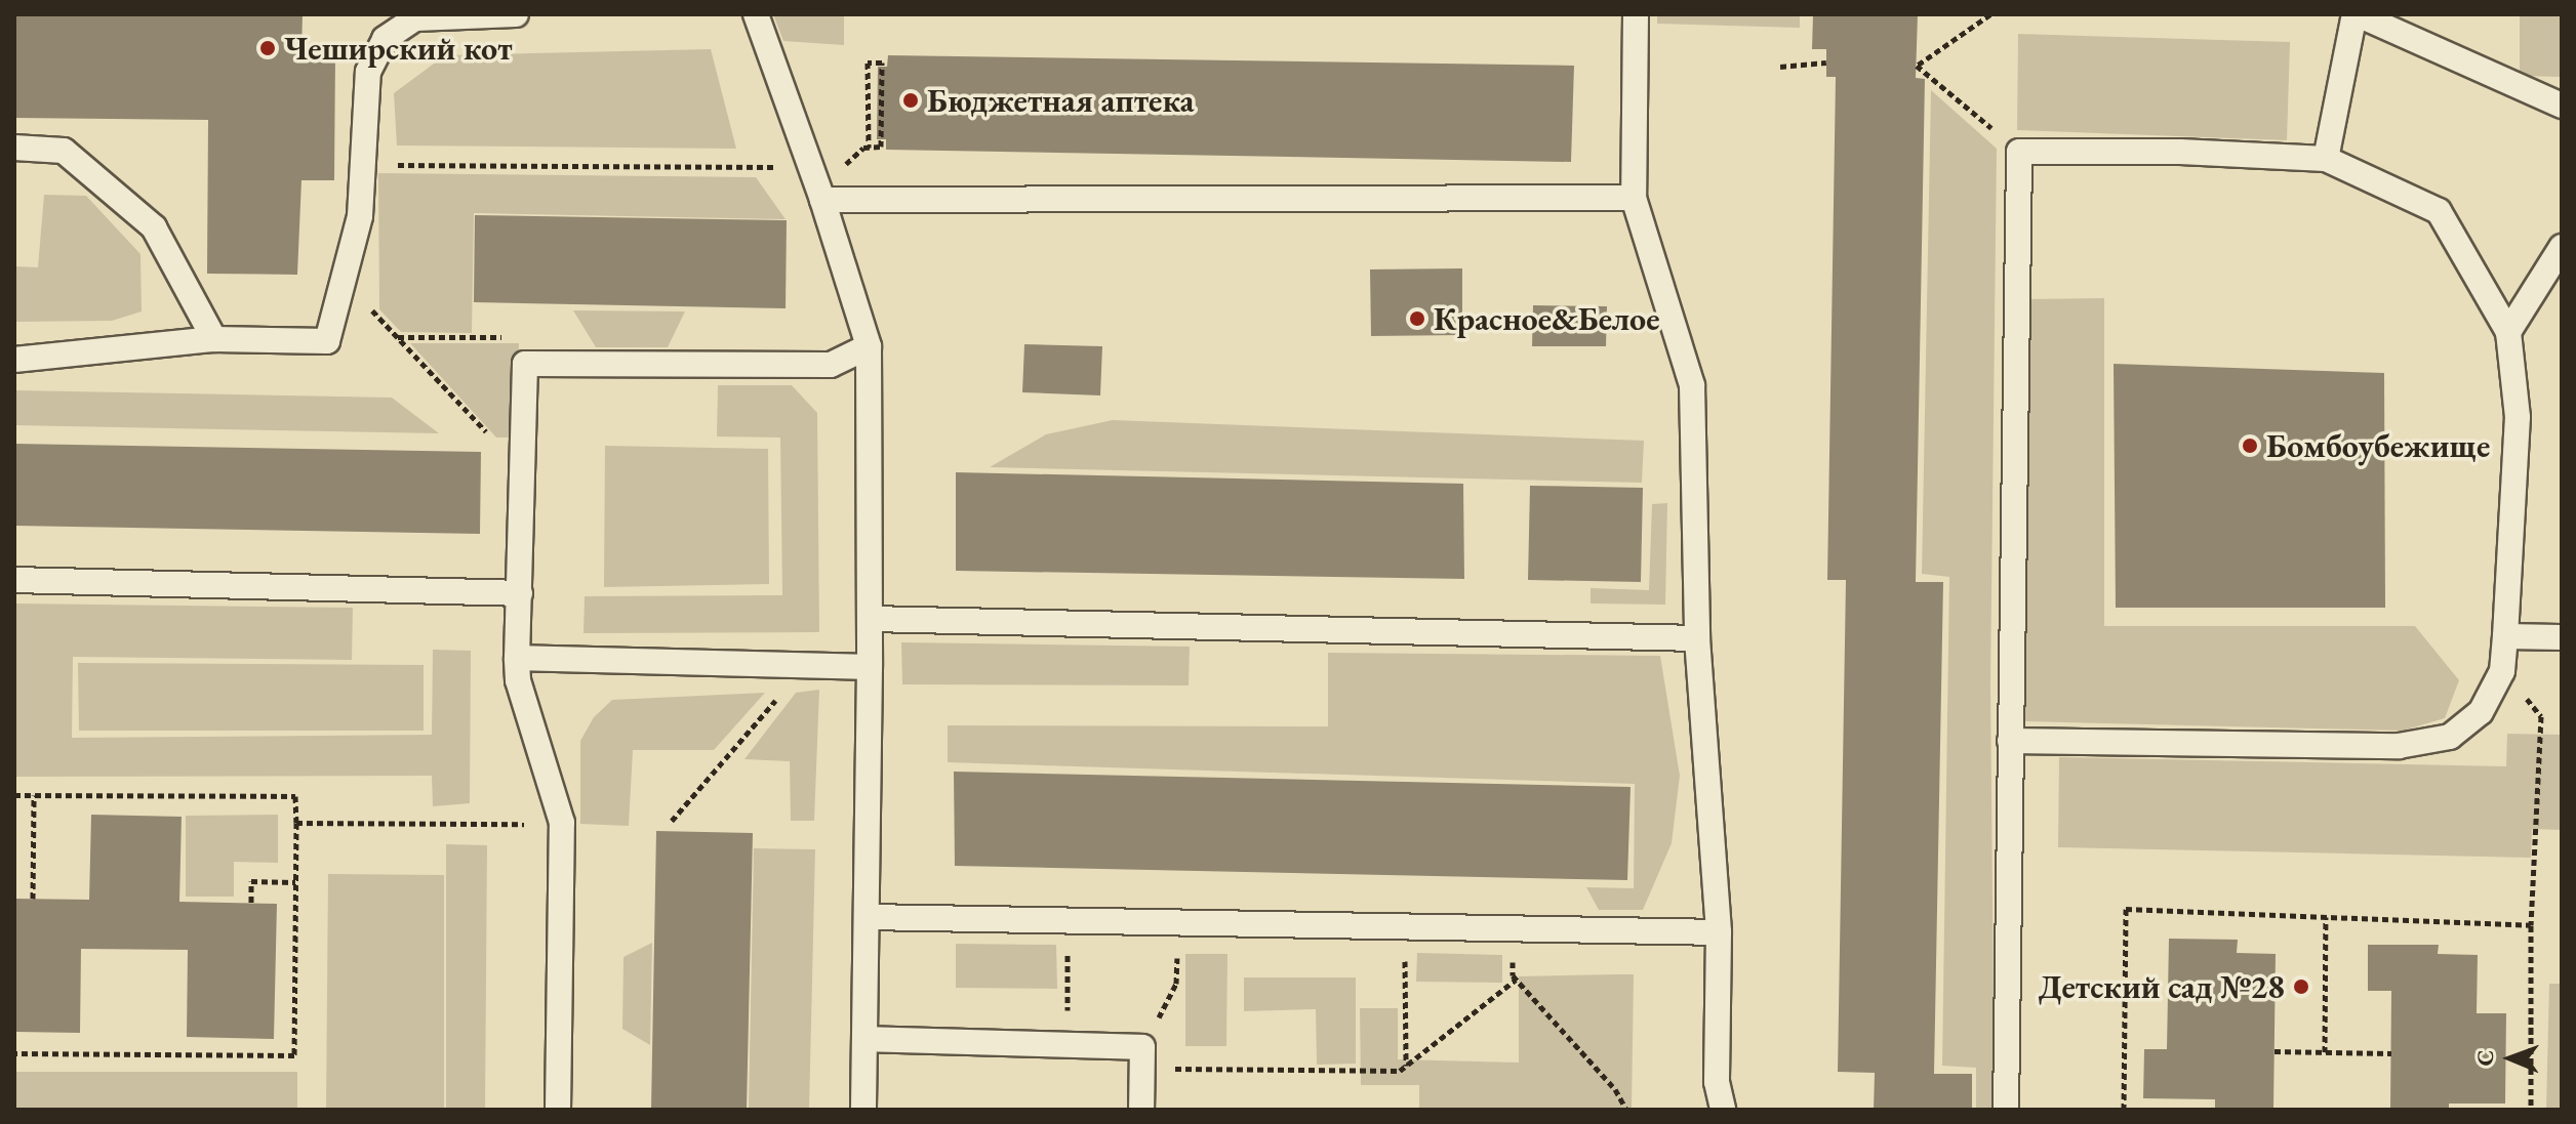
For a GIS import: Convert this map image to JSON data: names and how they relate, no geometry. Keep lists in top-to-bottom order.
{
  "places": [
    "Чеширский кот",
    "Бюджетная аптека",
    "Красное&Белое",
    "Бомбоубежище",
    "Детский сад №28"
  ],
  "north": "left"
}
